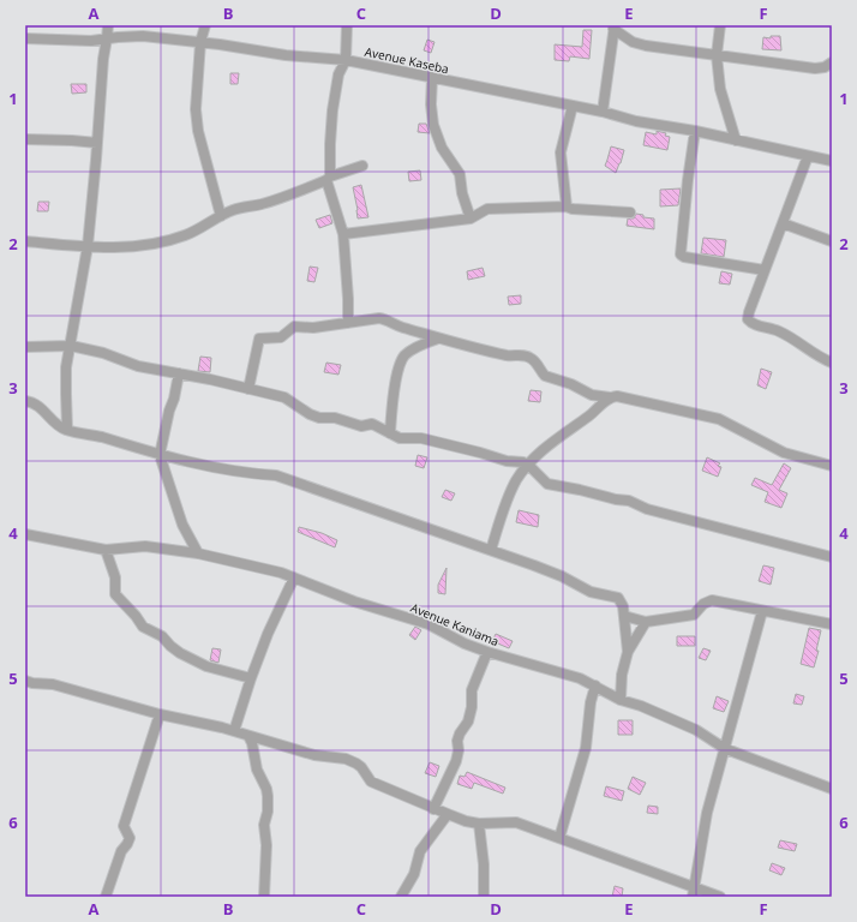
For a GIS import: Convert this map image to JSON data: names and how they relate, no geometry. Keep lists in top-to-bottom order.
{
  "streets": {
    "street": ["Avenue Kaseba", "Avenue Kaniama"]
  },
  "grid": {
    "columns": [
      "A",
      "B",
      "C",
      "D",
      "E",
      "F"
    ],
    "rows": [
      "1",
      "2",
      "3",
      "4",
      "5",
      "6"
    ]
  }
}
